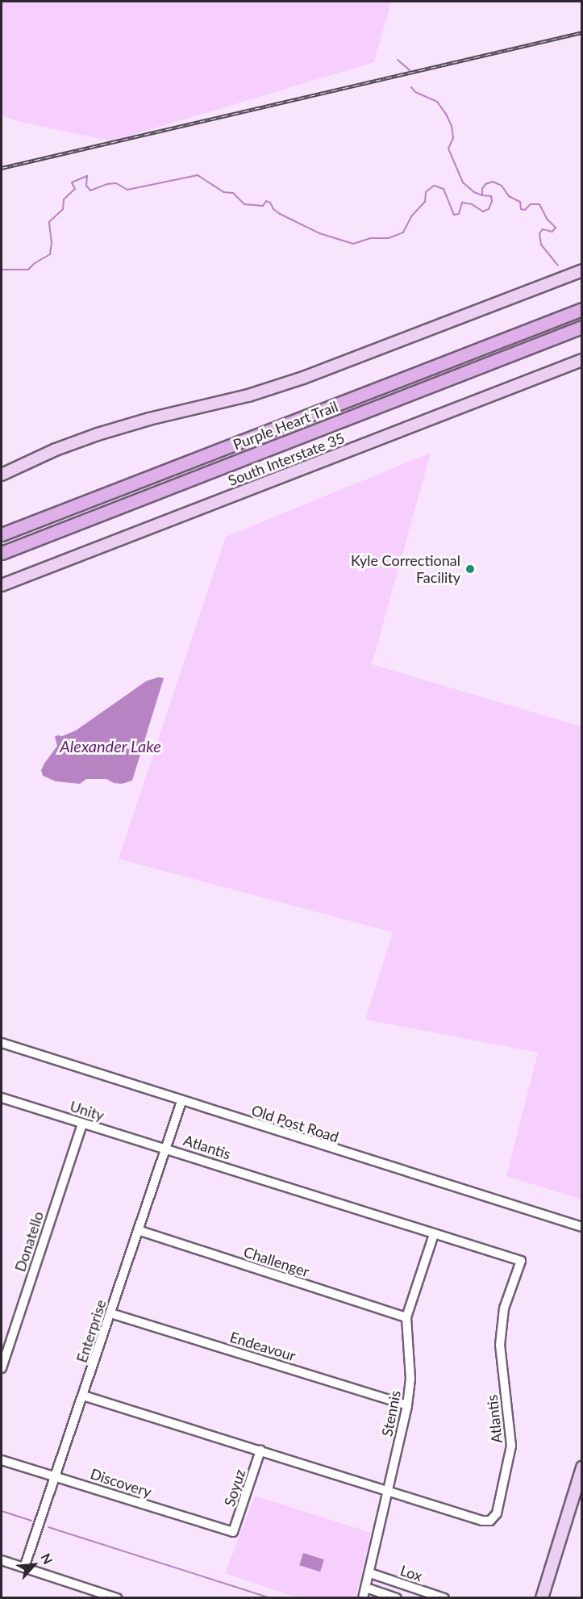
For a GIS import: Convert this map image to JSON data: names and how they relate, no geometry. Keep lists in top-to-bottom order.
{
  "streets": {
    "highway": ["Purple Heart Trail"],
    "main road": ["South Interstate 35"],
    "street": [
      "Unity",
      "Old Post Road",
      "Atlantis",
      "Donatello",
      "Challenger",
      "Enterprise",
      "Endeavour",
      "Stennis",
      "Discovery",
      "Soyuz",
      "Lox"
    ]
  },
  "crossings": [
    ["Unity", "Atlantis"],
    ["Unity", "Donatello"],
    ["Unity", "Enterprise"],
    ["Old Post Road", "Enterprise"],
    ["Atlantis", "Enterprise"],
    ["Atlantis", "Stennis"],
    ["Atlantis", "Soyuz"],
    ["Challenger", "Enterprise"],
    ["Challenger", "Stennis"],
    ["Enterprise", "Endeavour"],
    ["Enterprise", "Discovery"],
    ["Endeavour", "Stennis"],
    ["Stennis", "Lox"],
    ["Discovery", "Soyuz"]
  ],
  "water": ["Alexander Lake"],
  "places": ["Kyle Correctional Facility"],
  "north": "top right"
}
